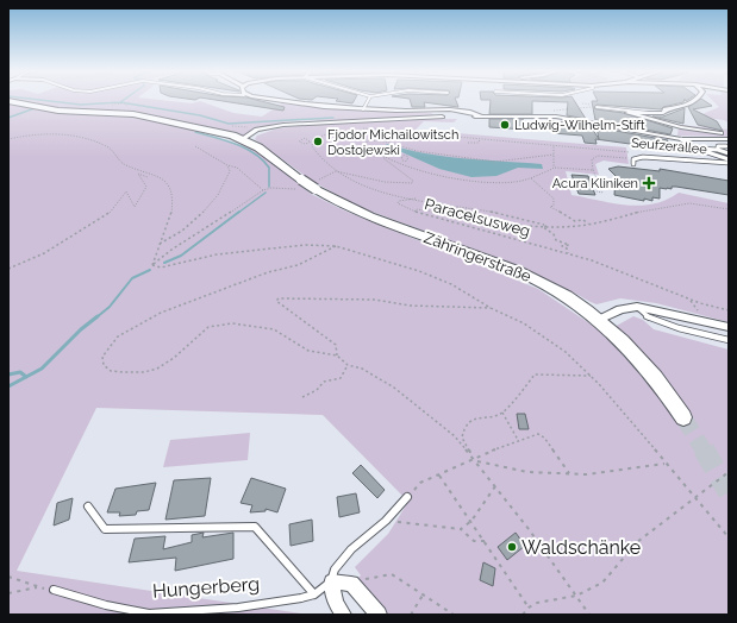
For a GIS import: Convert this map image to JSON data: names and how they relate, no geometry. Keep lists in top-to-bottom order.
{
  "streets": {
    "main road": ["Zähringerstraße"],
    "lane": ["Hungerberg"],
    "path": ["Seufzerallee", "Paracelsusweg"]
  },
  "places": {
    "other": ["Ludwig-Wilhelm-Stift", "Fjodor Michailowitsch Dostojewski", "Waldschänke"],
    "health": ["Acura Kliniken"]
  }
}
